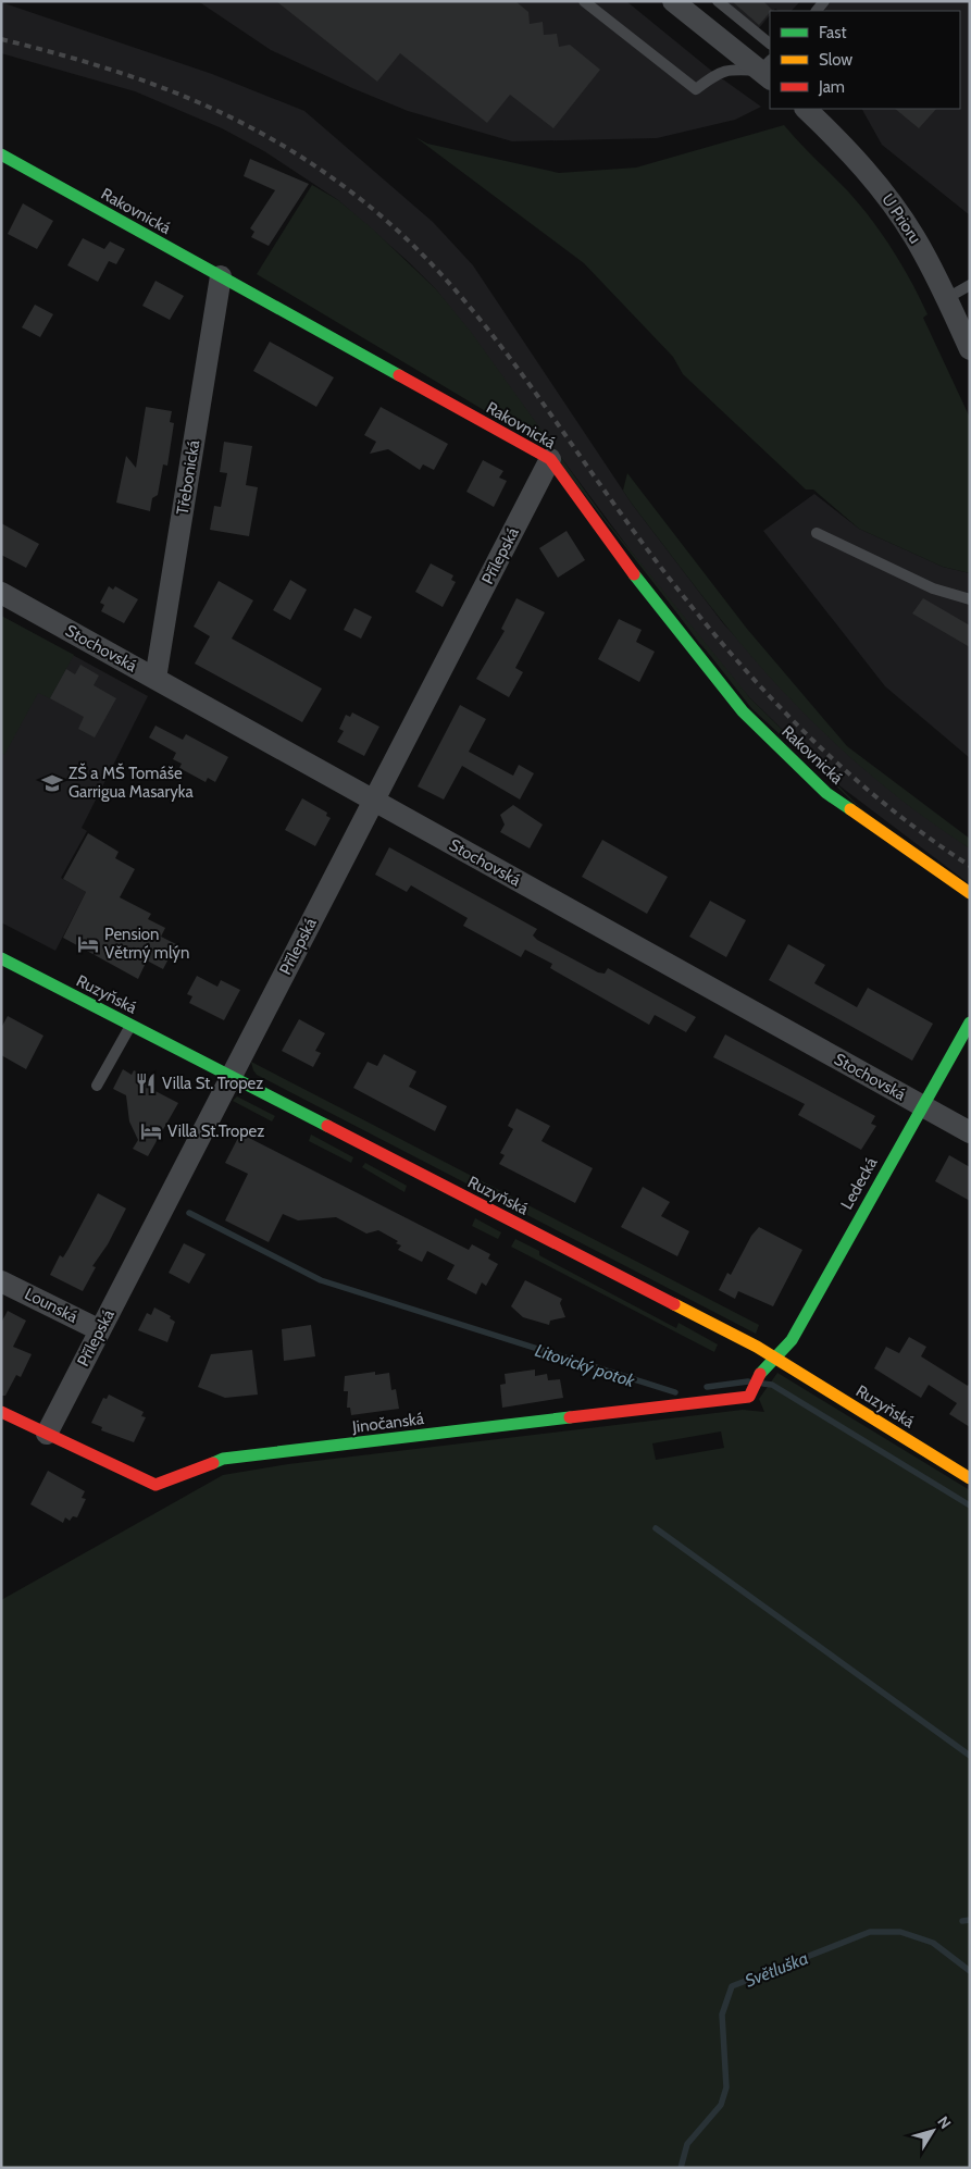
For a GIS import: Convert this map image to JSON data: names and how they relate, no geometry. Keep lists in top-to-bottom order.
{
  "streets": {
    "street": [
      "Rakovnická",
      "U Prioru",
      "Třebonická",
      "Přílepská",
      "Stochovská",
      "Ruzyňská",
      "Ledecká",
      "Lounská",
      "Jinočanská"
    ]
  },
  "crossings": [
    ["Rakovnická", "Třebonická"],
    ["Rakovnická", "Přílepská"],
    ["Třebonická", "Stochovská"],
    ["Přílepská", "Stochovská"],
    ["Přílepská", "Ruzyňská"],
    ["Přílepská", "Lounská"],
    ["Přílepská", "Jinočanská"],
    ["Stochovská", "Ledecká"],
    ["Ruzyňská", "Ledecká"],
    ["Ruzyňská", "Jinočanská"],
    ["Ledecká", "Jinočanská"]
  ],
  "water": ["Litovický potok", "Světluška"],
  "places": {
    "school or university": ["ZŠ a MŠ Tomáše Garrigua Masaryka"],
    "hotel": ["Pension Větrný mlýn", "Villa St.Tropez"],
    "restaurant": ["Villa St. Tropez"]
  },
  "legend": ["Fast", "Slow", "Jam"],
  "north": "top right"
}
